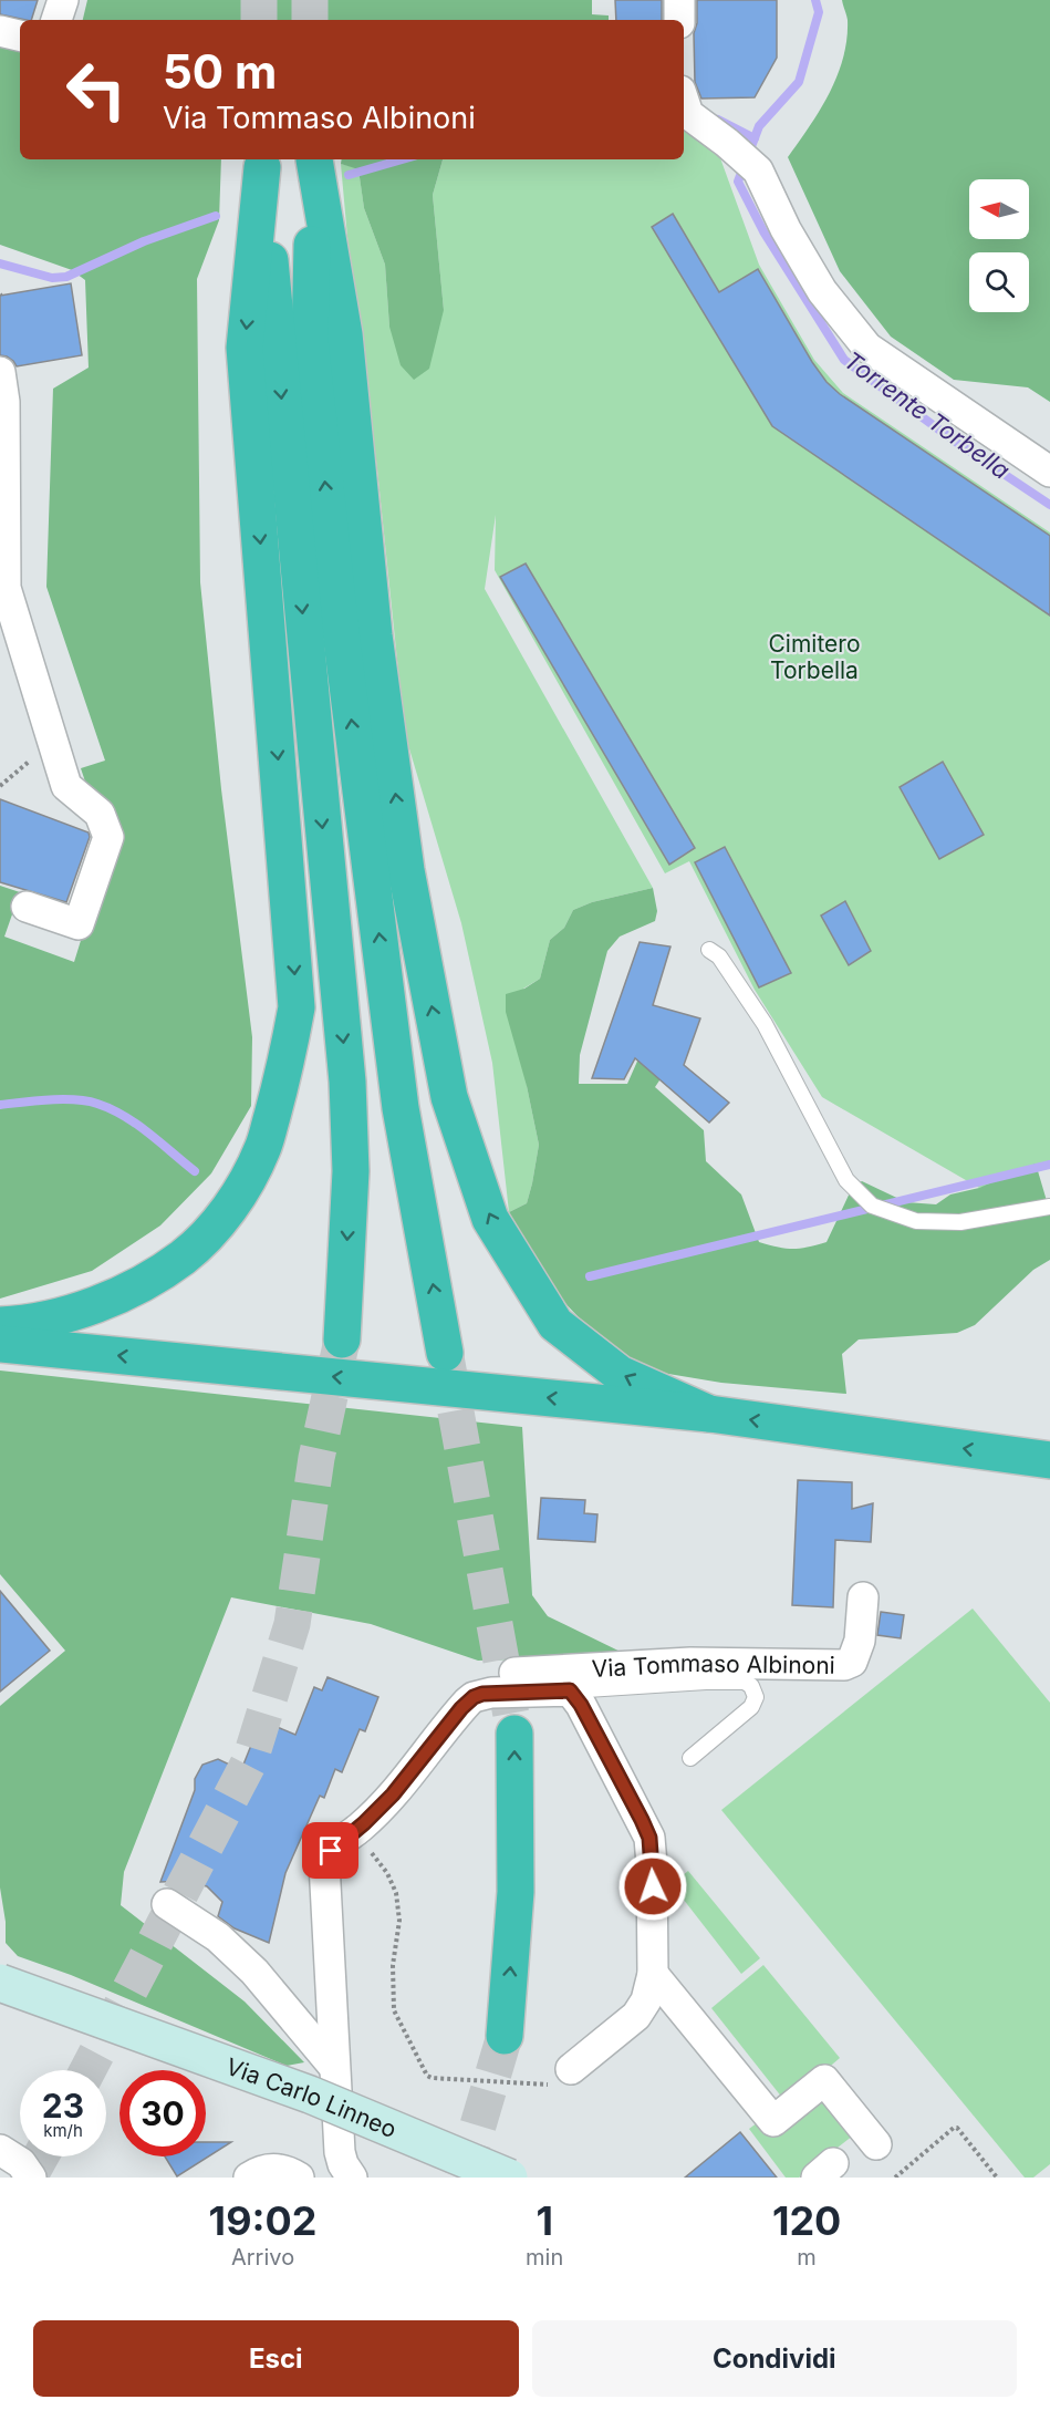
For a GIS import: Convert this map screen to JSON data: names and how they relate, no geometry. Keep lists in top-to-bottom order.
{
  "streets": {
    "street": ["Via Tommaso Albinoni", "Via Carlo Linneo"]
  },
  "water": ["Torrente Torbella"],
  "parks": ["Cimitero Torbella"],
  "north": "left",
  "page": {
    "turn": ["50 m", "Via Tommaso Albinoni"],
    "speed": "23 km/h",
    "limit": "30",
    "eta": [
      "19:02",
      "Arrivo",
      "1",
      "min",
      "120",
      "m"
    ],
    "buttons": ["Esci", "Condividi"]
  }
}
